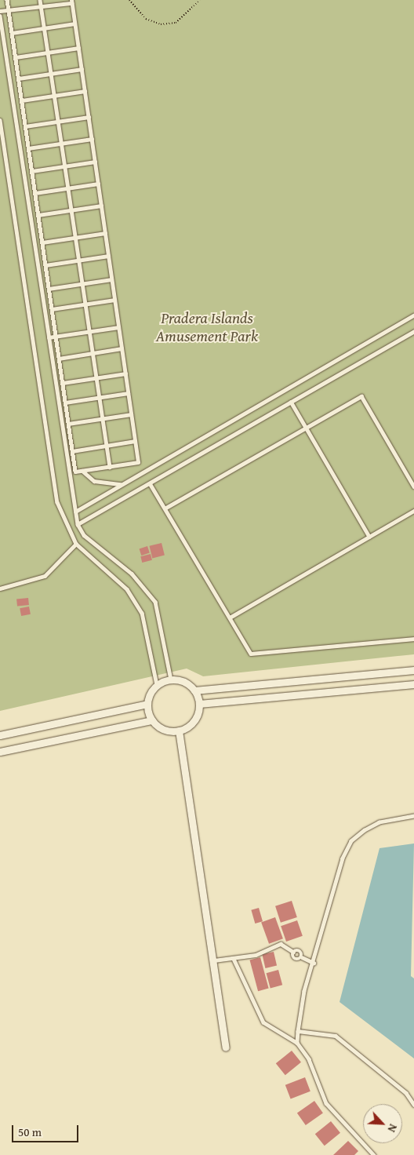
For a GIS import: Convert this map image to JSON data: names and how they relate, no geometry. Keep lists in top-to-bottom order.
{
  "parks": ["Pradera Islands Amusement Park"],
  "scale_bar": "50 m",
  "north": "bottom right"
}
